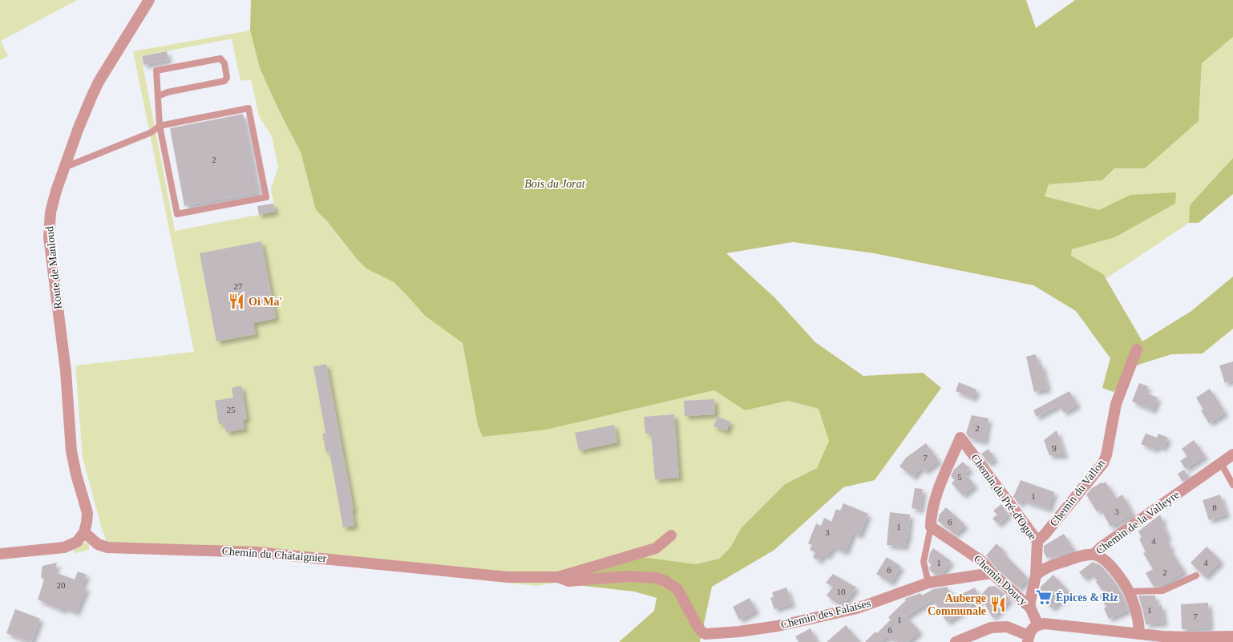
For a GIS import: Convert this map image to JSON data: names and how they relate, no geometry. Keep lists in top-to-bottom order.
{
  "streets": {
    "street": [
      "Route de Manloud",
      "Chemin du Vallon",
      "Chemin du Pré-d'Ogue",
      "Chemin de la Valleyre",
      "Chemin du Châtaignier",
      "Chemin Doucy",
      "Chemin des Falaises"
    ]
  },
  "crossings": [
    ["Route de Manloud", "Chemin du Châtaignier"],
    ["Chemin du Vallon", "Chemin du Pré-d'Ogue"],
    ["Chemin du Pré-d'Ogue", "Chemin de la Valleyre"],
    ["Chemin du Pré-d'Ogue", "Chemin Doucy"],
    ["Chemin du Châtaignier", "Chemin des Falaises"],
    ["Chemin Doucy", "Chemin des Falaises"]
  ],
  "parks": ["Bois du Jorat"],
  "places": {
    "restaurant": ["Oi Ma'", "Auberge Communale"],
    "supermarket": ["Épices & Riz"]
  },
  "house_numbers": [
    "2",
    "27",
    "25",
    "2",
    "9",
    "7",
    "5",
    "1",
    "8",
    "3",
    "6",
    "1",
    "3",
    "4",
    "1",
    "4",
    "6",
    "2",
    "20",
    "10",
    "1",
    "7",
    "1",
    "6"
  ]
}
